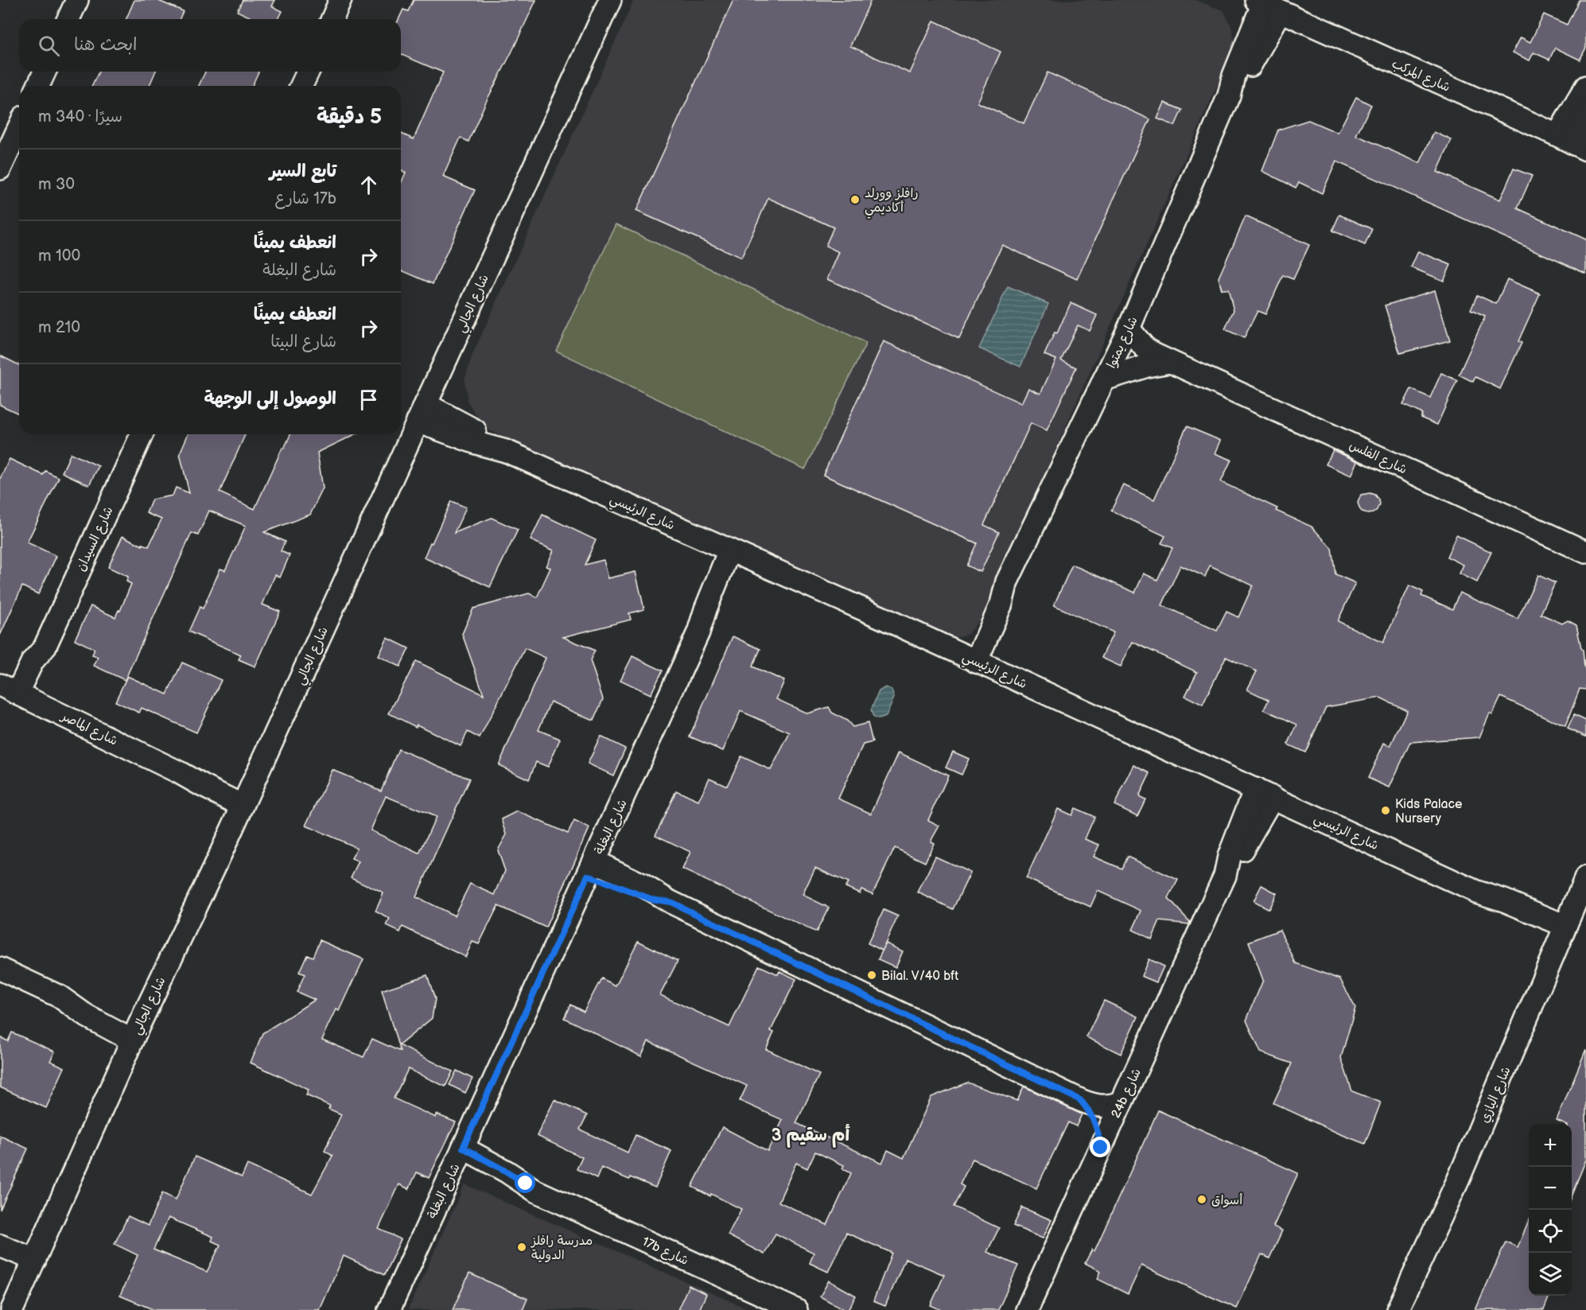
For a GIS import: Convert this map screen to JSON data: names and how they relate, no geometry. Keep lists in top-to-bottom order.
{
  "streets": {
    "street": [
      "شارع المركب",
      "شارع الجالي",
      "شارع يمتوا",
      "شارع الفلس",
      "شارع الرئيسي",
      "شارع السيدان",
      "شارع الماصر",
      "شارع البغلة",
      "24b شارع",
      "شارع اليازي",
      "17b شارع"
    ]
  },
  "crossings": [
    ["شارع المركب", "شارع يمتوا"],
    ["شارع الجالي", "شارع الرئيسي"],
    ["شارع الجالي", "شارع الماصر"],
    ["شارع يمتوا", "شارع الفلس"],
    ["شارع يمتوا", "شارع الرئيسي"],
    ["شارع الرئيسي", "شارع البغلة"],
    ["شارع الرئيسي", "24b شارع"],
    ["شارع الرئيسي", "شارع اليازي"],
    ["شارع السيدان", "شارع الماصر"],
    ["شارع البغلة", "17b شارع"]
  ],
  "districts": ["أم سقيم 3"],
  "places": [
    "رافلز وورلد أكاديمي",
    "Kids Palace Nursery",
    "Bilal. V/40 bft",
    "أسواق",
    "مدرسة رافلز الدولية"
  ],
  "page": {
    "search": "ابحث هنا",
    "heading": ["5 دقيقة", "سيرًا · 340 m"],
    "list": [
      ["تابع السير", "17b شارع", "30 m"],
      ["انعطف يمينًا", "شارع البغلة", "100 m"],
      ["انعطف يمينًا", "شارع البيتا", "210 m"],
      "الوصول إلى الوجهة"
    ],
    "map_buttons": ["+", "−"]
  }
}
